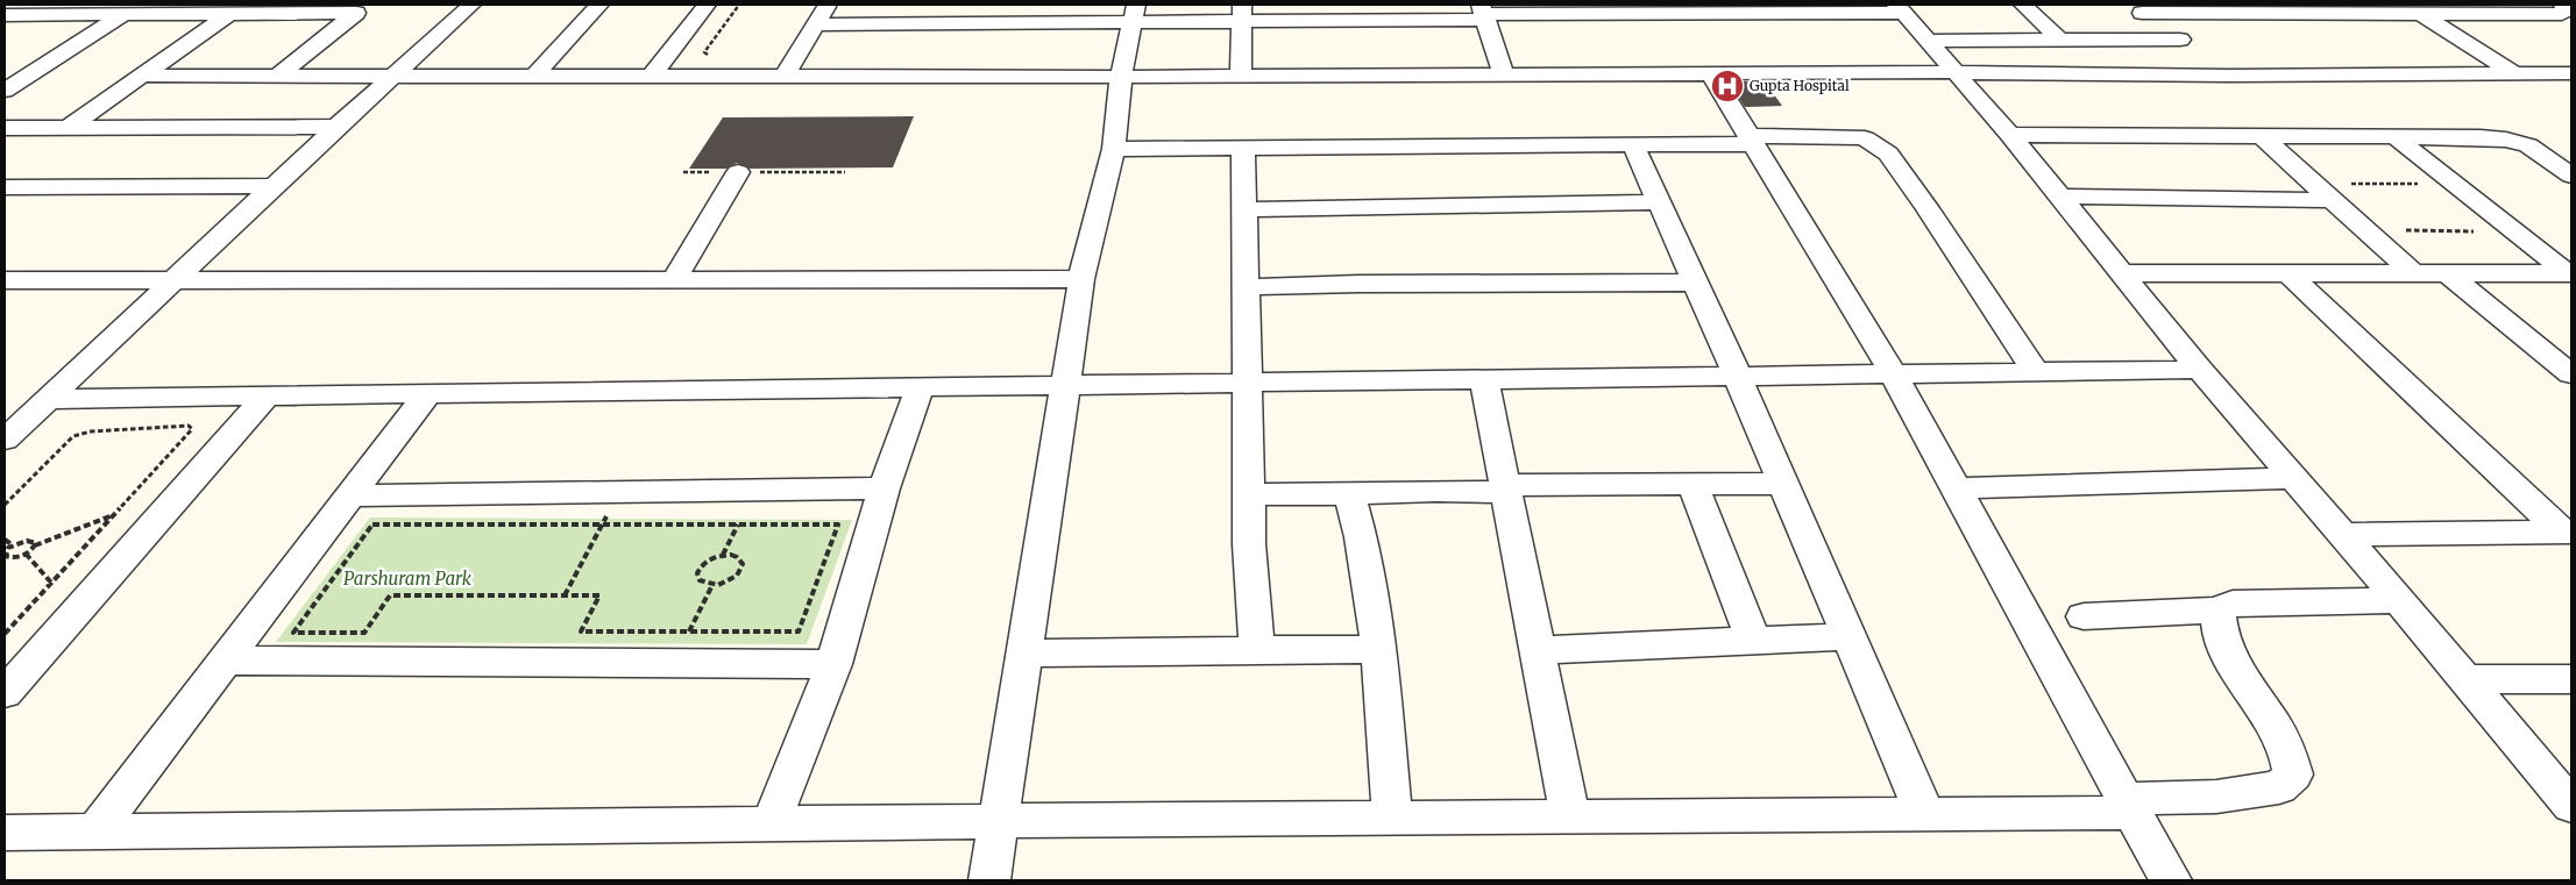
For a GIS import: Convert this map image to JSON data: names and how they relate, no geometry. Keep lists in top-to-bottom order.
{
  "parks": ["Parshuram Park"],
  "places": {
    "hospital": ["Gupta Hospital"]
  }
}
